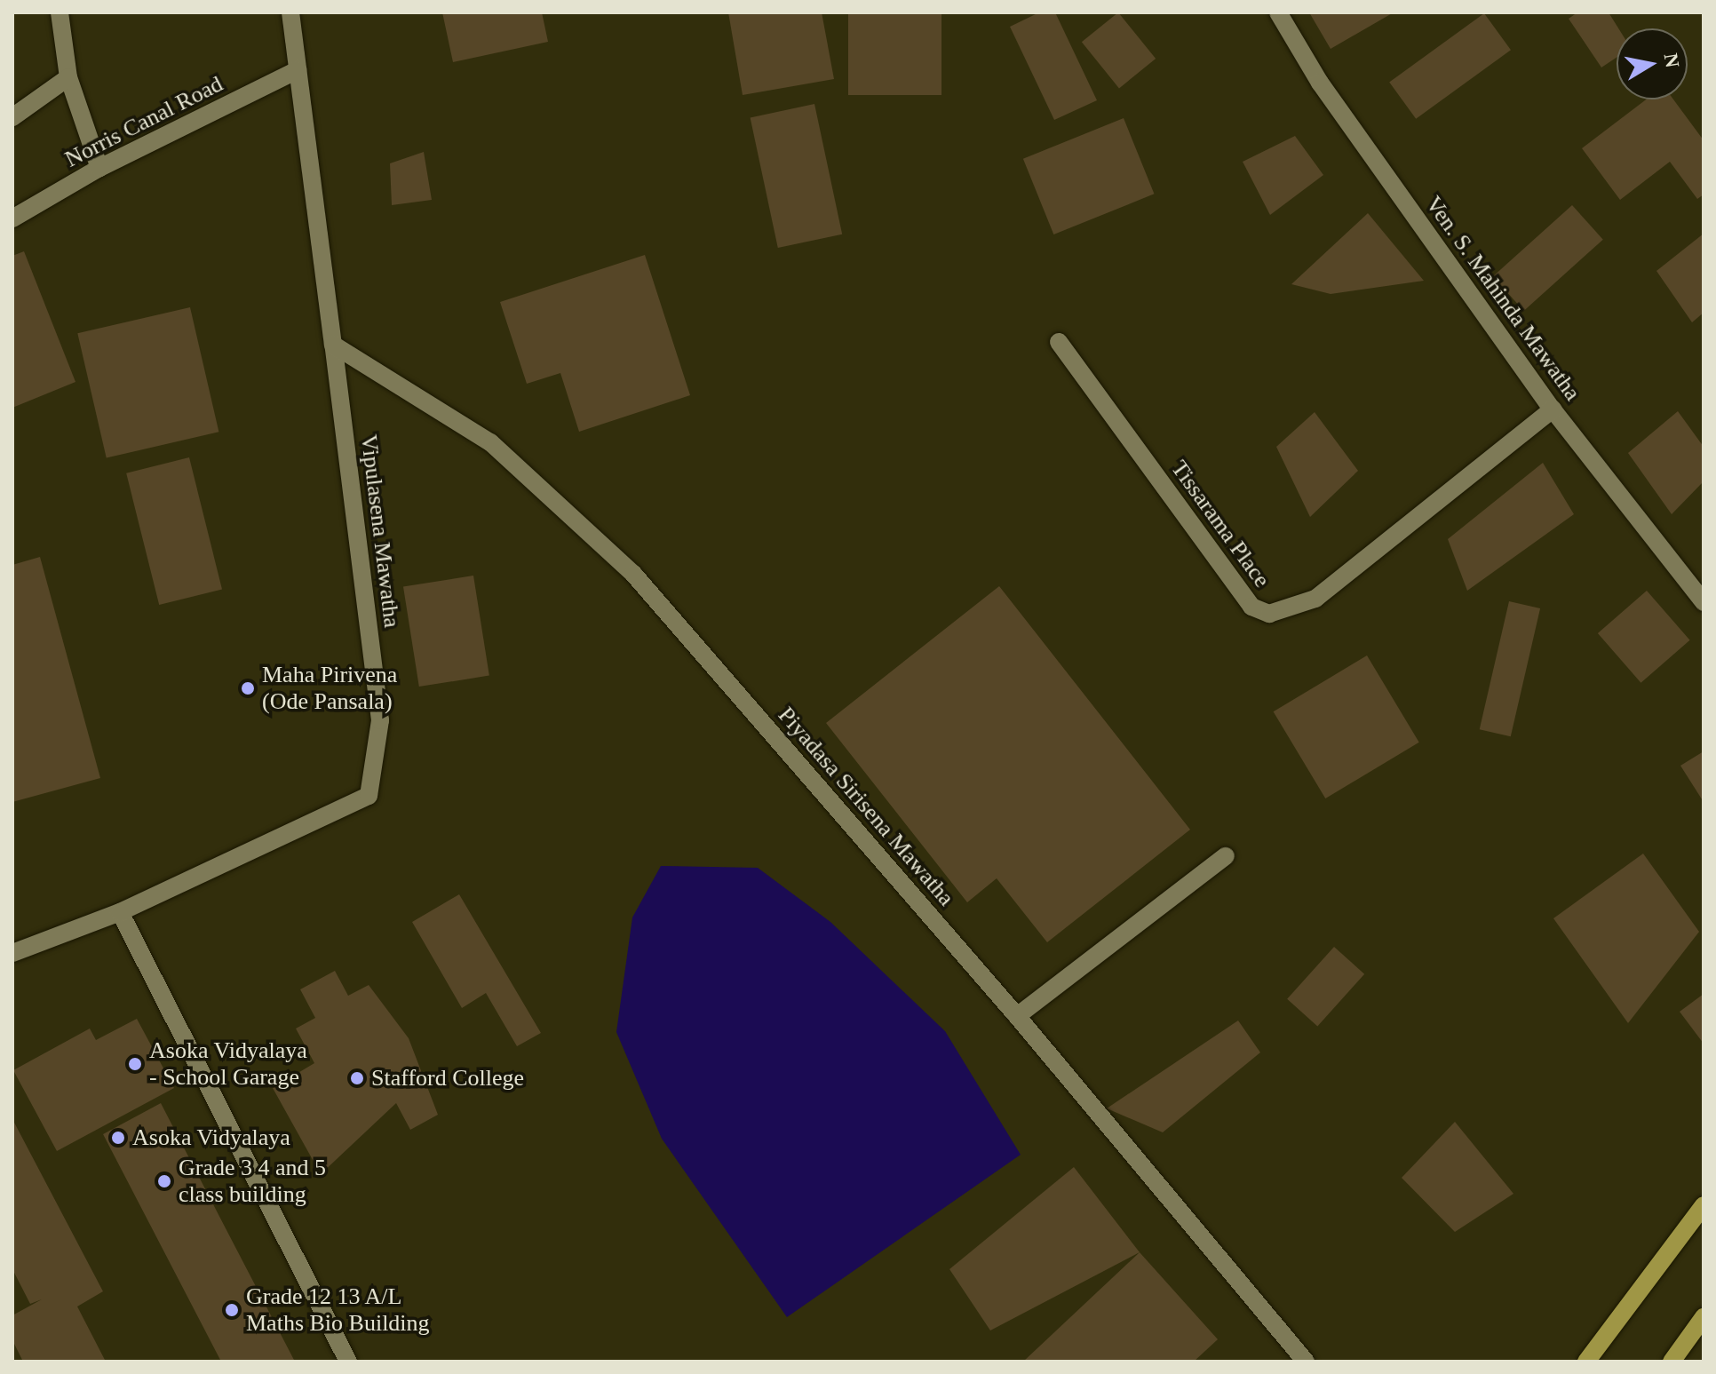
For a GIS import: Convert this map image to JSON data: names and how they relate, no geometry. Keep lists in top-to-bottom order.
{
  "streets": {
    "street": [
      "Norris Canal Road",
      "Ven. S. Mahinda Mawatha",
      "Tissarama Place",
      "Vipulasena Mawatha",
      "Piyadasa Sirisena Mawatha"
    ]
  },
  "crossings": [
    ["Norris Canal Road", "Vipulasena Mawatha"],
    ["Ven. S. Mahinda Mawatha", "Tissarama Place"],
    ["Vipulasena Mawatha", "Piyadasa Sirisena Mawatha"]
  ],
  "places": [
    "Maha Pirivena (Ode Pansala)",
    "Asoka Vidyalaya - School Garage",
    "Stafford College",
    "Asoka Vidyalaya",
    "Grade 3 4 and 5 class building",
    "Grade 12 13 A/L Maths Bio Building"
  ],
  "north": "right"
}
